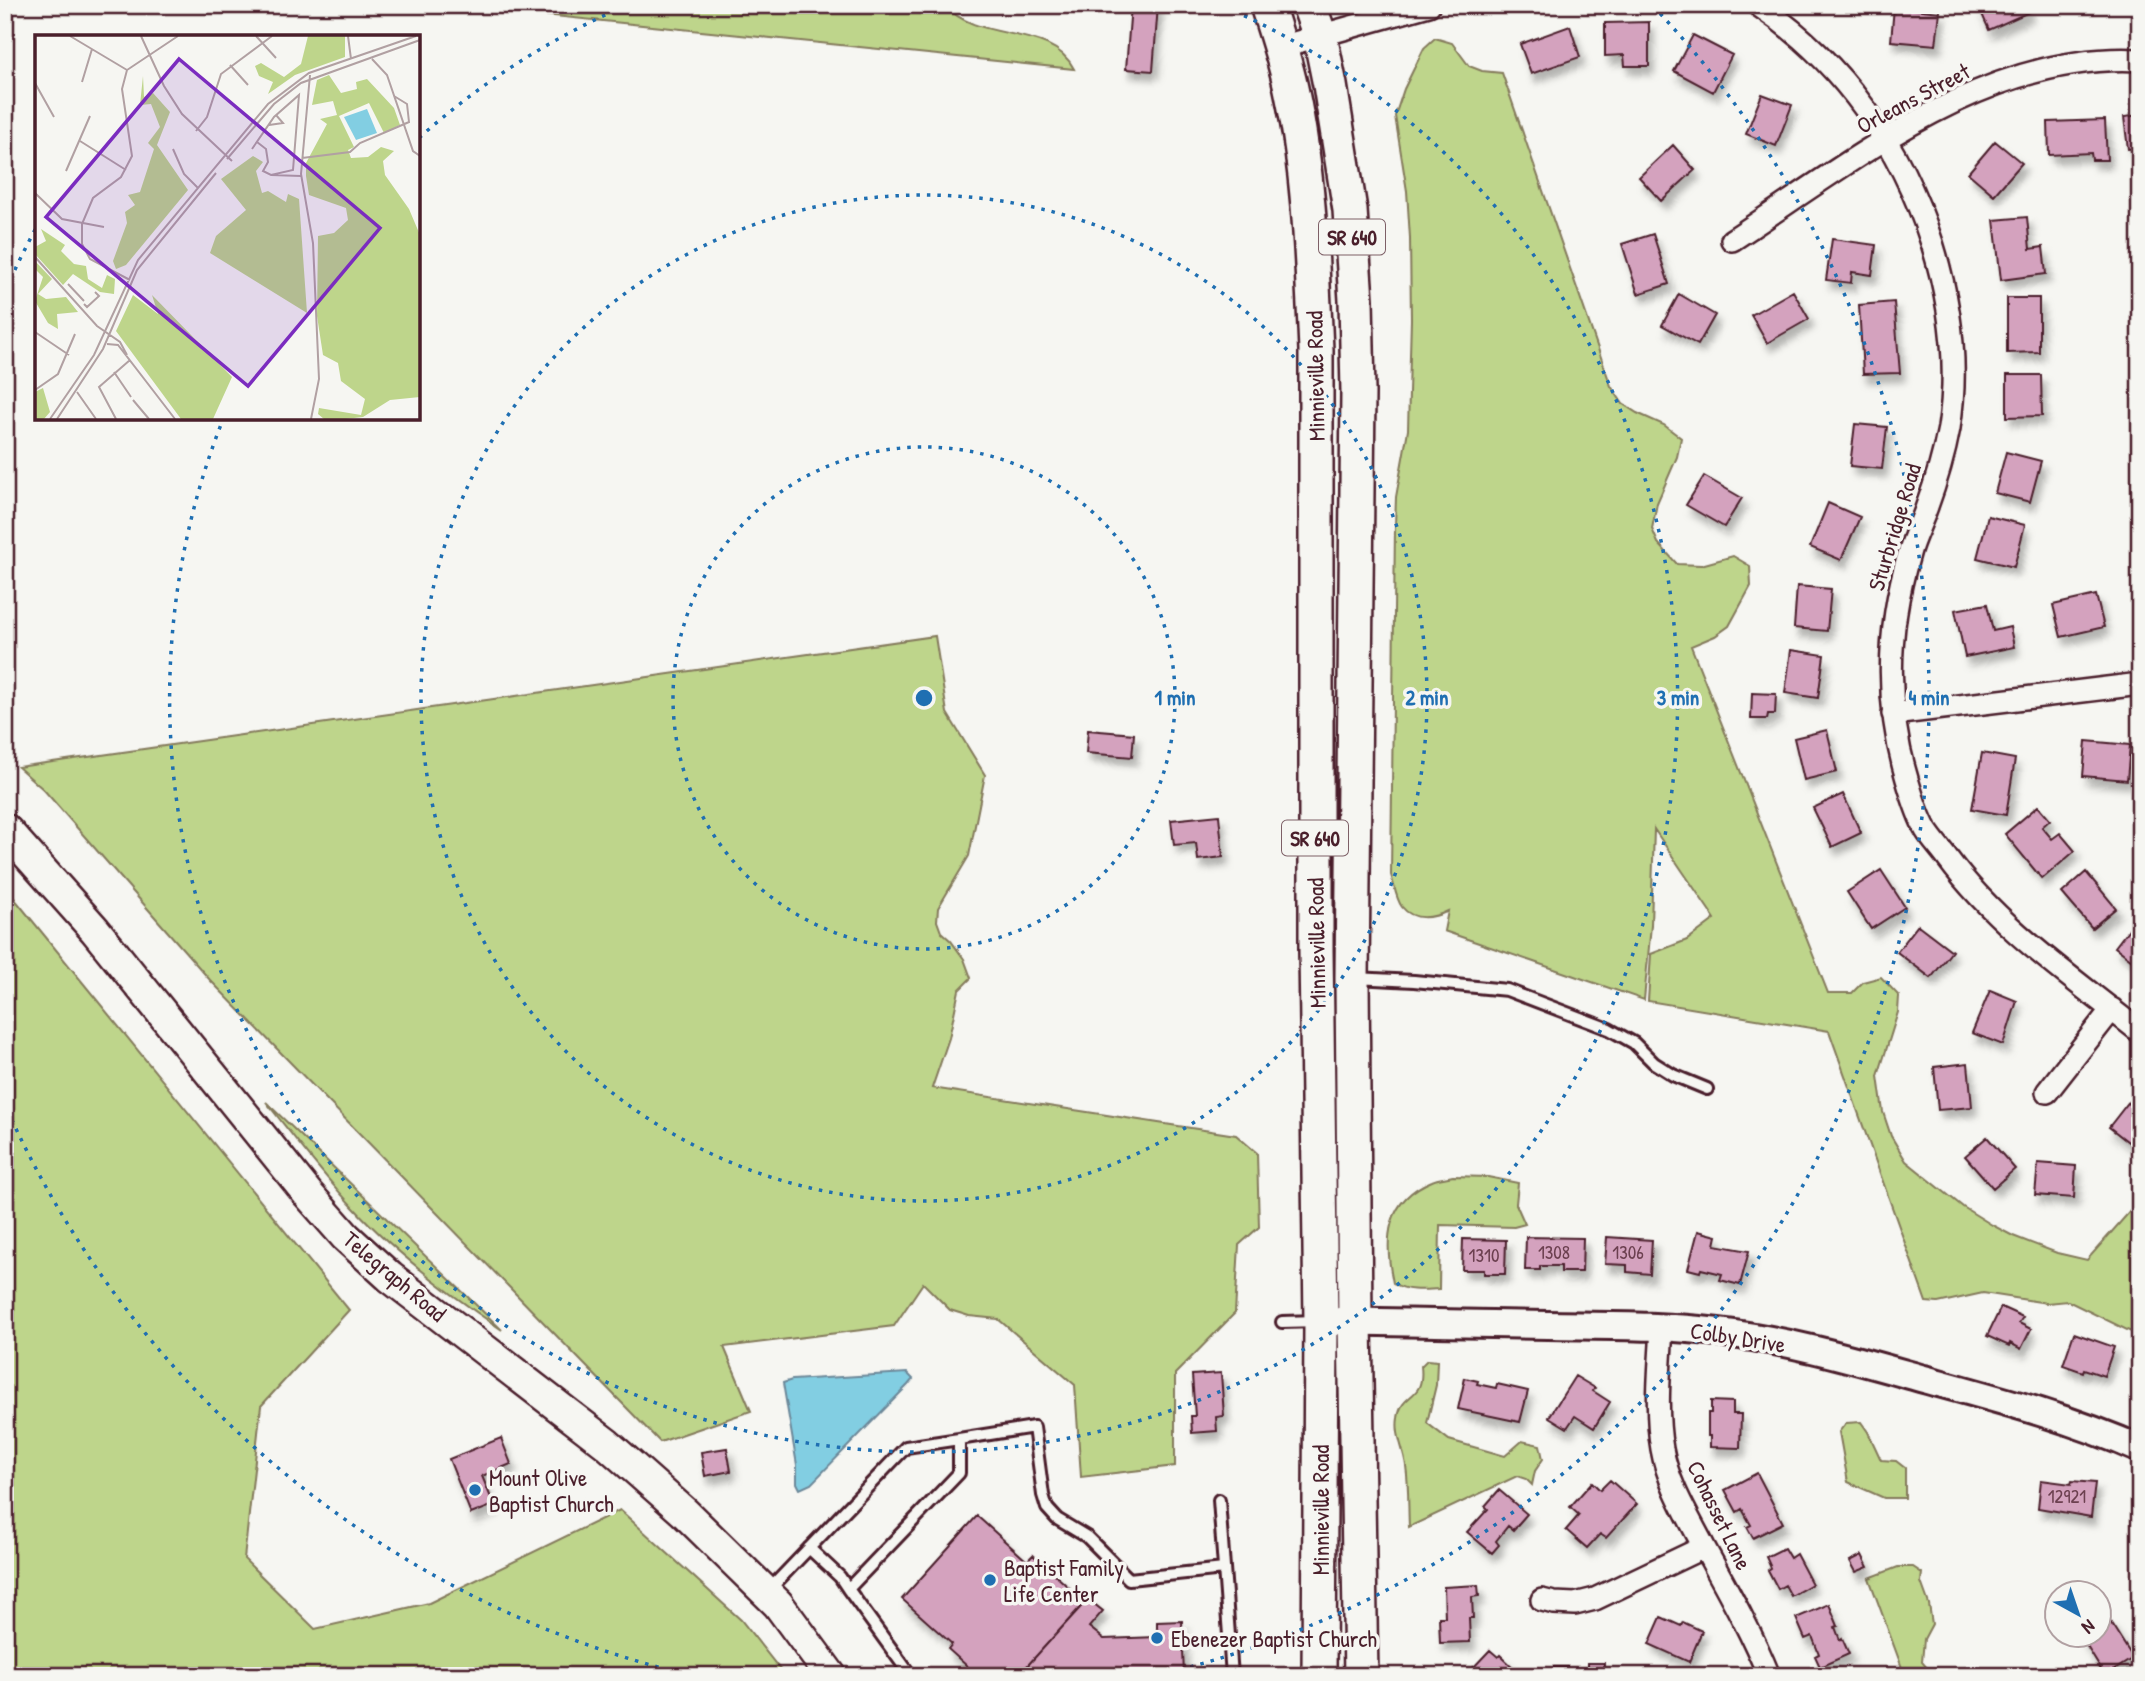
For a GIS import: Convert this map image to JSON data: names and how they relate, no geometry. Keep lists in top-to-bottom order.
{
  "streets": {
    "main road": ["SR 640", "Minnieville Road", "Telegraph Road"],
    "street": [
      "Orleans Street",
      "Sturbridge Road",
      "Colby Drive",
      "Cohasset Lane"
    ]
  },
  "crossings": [
    ["Orleans Street", "Sturbridge Road"],
    ["Minnieville Road", "Colby Drive"],
    ["Colby Drive", "Cohasset Lane"]
  ],
  "places": ["Mount Olive Baptist Church", "Baptist Family Life Center", "Ebenezer Baptist Church"],
  "house_numbers": [
    "1308",
    "1306",
    "1310",
    "12921"
  ],
  "north": "bottom right",
  "rings": [
    "1 min",
    "2 min",
    "3 min",
    "4 min"
  ]
}
